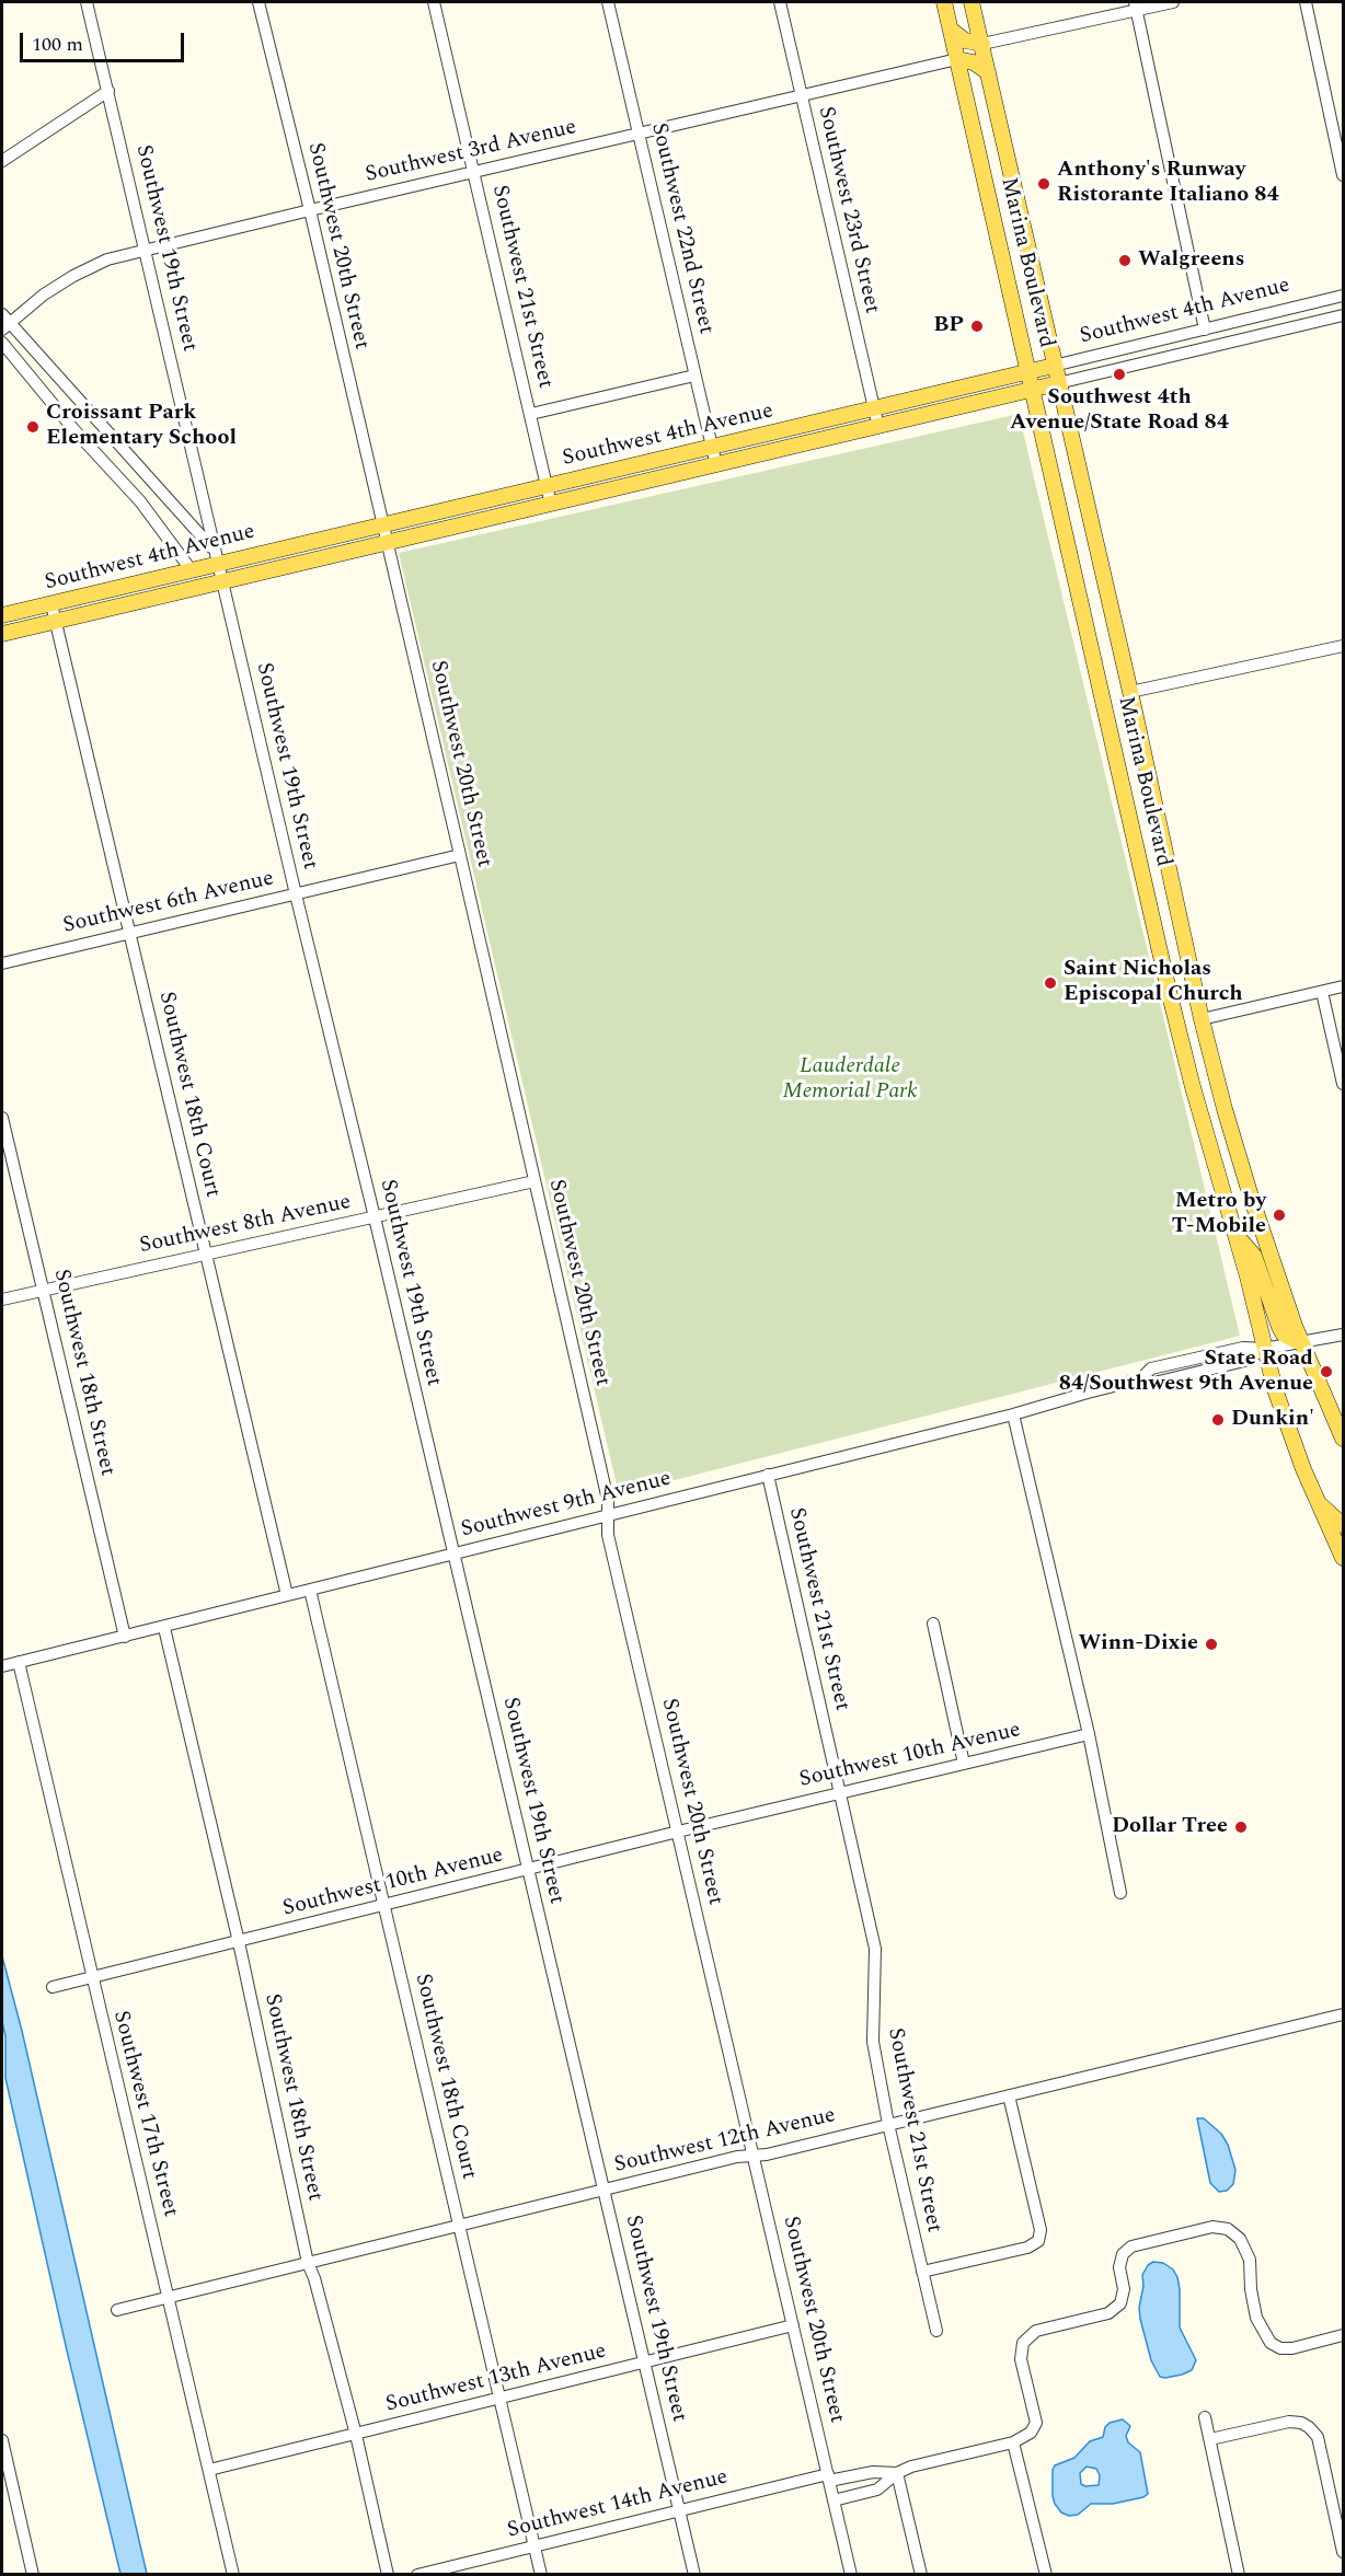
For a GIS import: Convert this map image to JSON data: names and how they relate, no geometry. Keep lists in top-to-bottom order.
{
  "streets": {
    "main road": ["Marina Boulevard", "Southwest 4th Avenue"],
    "street": [
      "Southwest 3rd Avenue",
      "Southwest 23rd Street",
      "Southwest 22nd Street",
      "Southwest 20th Street",
      "Southwest 19th Street",
      "Southwest 21st Street",
      "Southwest 6th Avenue",
      "Southwest 18th Court",
      "Southwest 8th Avenue",
      "Southwest 18th Street",
      "Southwest 9th Avenue",
      "Southwest 10th Avenue",
      "Southwest 17th Street",
      "Southwest 12th Avenue",
      "Southwest 13th Avenue",
      "Southwest 14th Avenue"
    ]
  },
  "crossings": [
    ["Southwest 3rd Avenue", "Southwest 23rd Street"],
    ["Southwest 3rd Avenue", "Southwest 22nd Street"],
    ["Southwest 3rd Avenue", "Southwest 20th Street"],
    ["Southwest 3rd Avenue", "Southwest 19th Street"],
    ["Southwest 3rd Avenue", "Marina Boulevard"],
    ["Southwest 3rd Avenue", "Southwest 21st Street"],
    ["Southwest 23rd Street", "Southwest 4th Avenue"],
    ["Southwest 22nd Street", "Southwest 4th Avenue"],
    ["Southwest 20th Street", "Southwest 4th Avenue"],
    ["Southwest 20th Street", "Southwest 6th Avenue"],
    ["Southwest 20th Street", "Southwest 8th Avenue"],
    ["Southwest 20th Street", "Southwest 9th Avenue"],
    ["Southwest 20th Street", "Southwest 10th Avenue"],
    ["Southwest 20th Street", "Southwest 12th Avenue"],
    ["Southwest 20th Street", "Southwest 13th Avenue"],
    ["Southwest 20th Street", "Southwest 14th Avenue"],
    ["Southwest 19th Street", "Southwest 4th Avenue"],
    ["Southwest 19th Street", "Southwest 6th Avenue"],
    ["Southwest 19th Street", "Southwest 8th Avenue"],
    ["Southwest 19th Street", "Southwest 9th Avenue"],
    ["Southwest 19th Street", "Southwest 10th Avenue"],
    ["Southwest 19th Street", "Southwest 12th Avenue"],
    ["Southwest 19th Street", "Southwest 13th Avenue"],
    ["Southwest 19th Street", "Southwest 14th Avenue"],
    ["Marina Boulevard", "Southwest 4th Avenue"],
    ["Marina Boulevard", "Southwest 9th Avenue"],
    ["Southwest 21st Street", "Southwest 4th Avenue"],
    ["Southwest 21st Street", "Southwest 9th Avenue"],
    ["Southwest 21st Street", "Southwest 10th Avenue"],
    ["Southwest 21st Street", "Southwest 12th Avenue"],
    ["Southwest 4th Avenue", "Southwest 18th Court"],
    ["Southwest 6th Avenue", "Southwest 18th Court"],
    ["Southwest 18th Court", "Southwest 8th Avenue"],
    ["Southwest 18th Court", "Southwest 9th Avenue"],
    ["Southwest 18th Court", "Southwest 10th Avenue"],
    ["Southwest 18th Court", "Southwest 12th Avenue"],
    ["Southwest 18th Court", "Southwest 13th Avenue"],
    ["Southwest 18th Court", "Southwest 14th Avenue"],
    ["Southwest 8th Avenue", "Southwest 18th Street"],
    ["Southwest 18th Street", "Southwest 9th Avenue"],
    ["Southwest 18th Street", "Southwest 10th Avenue"],
    ["Southwest 18th Street", "Southwest 12th Avenue"],
    ["Southwest 18th Street", "Southwest 13th Avenue"],
    ["Southwest 9th Avenue", "Southwest 17th Street"],
    ["Southwest 10th Avenue", "Southwest 17th Street"],
    ["Southwest 17th Street", "Southwest 12th Avenue"],
    ["Southwest 17th Street", "Southwest 13th Avenue"]
  ],
  "parks": ["Lauderdale Memorial Park"],
  "places": [
    "Anthony's Runway Ristorante Italiano 84",
    "Walgreens",
    "BP",
    "Southwest 4th Avenue/State Road 84",
    "Croissant Park Elementary School",
    "Saint Nicholas Episcopal Church",
    "Metro by T-Mobile",
    "State Road 84/Southwest 9th Avenue",
    "Dunkin'",
    "Winn-Dixie",
    "Dollar Tree"
  ],
  "scale_bar": "100 m"
}
